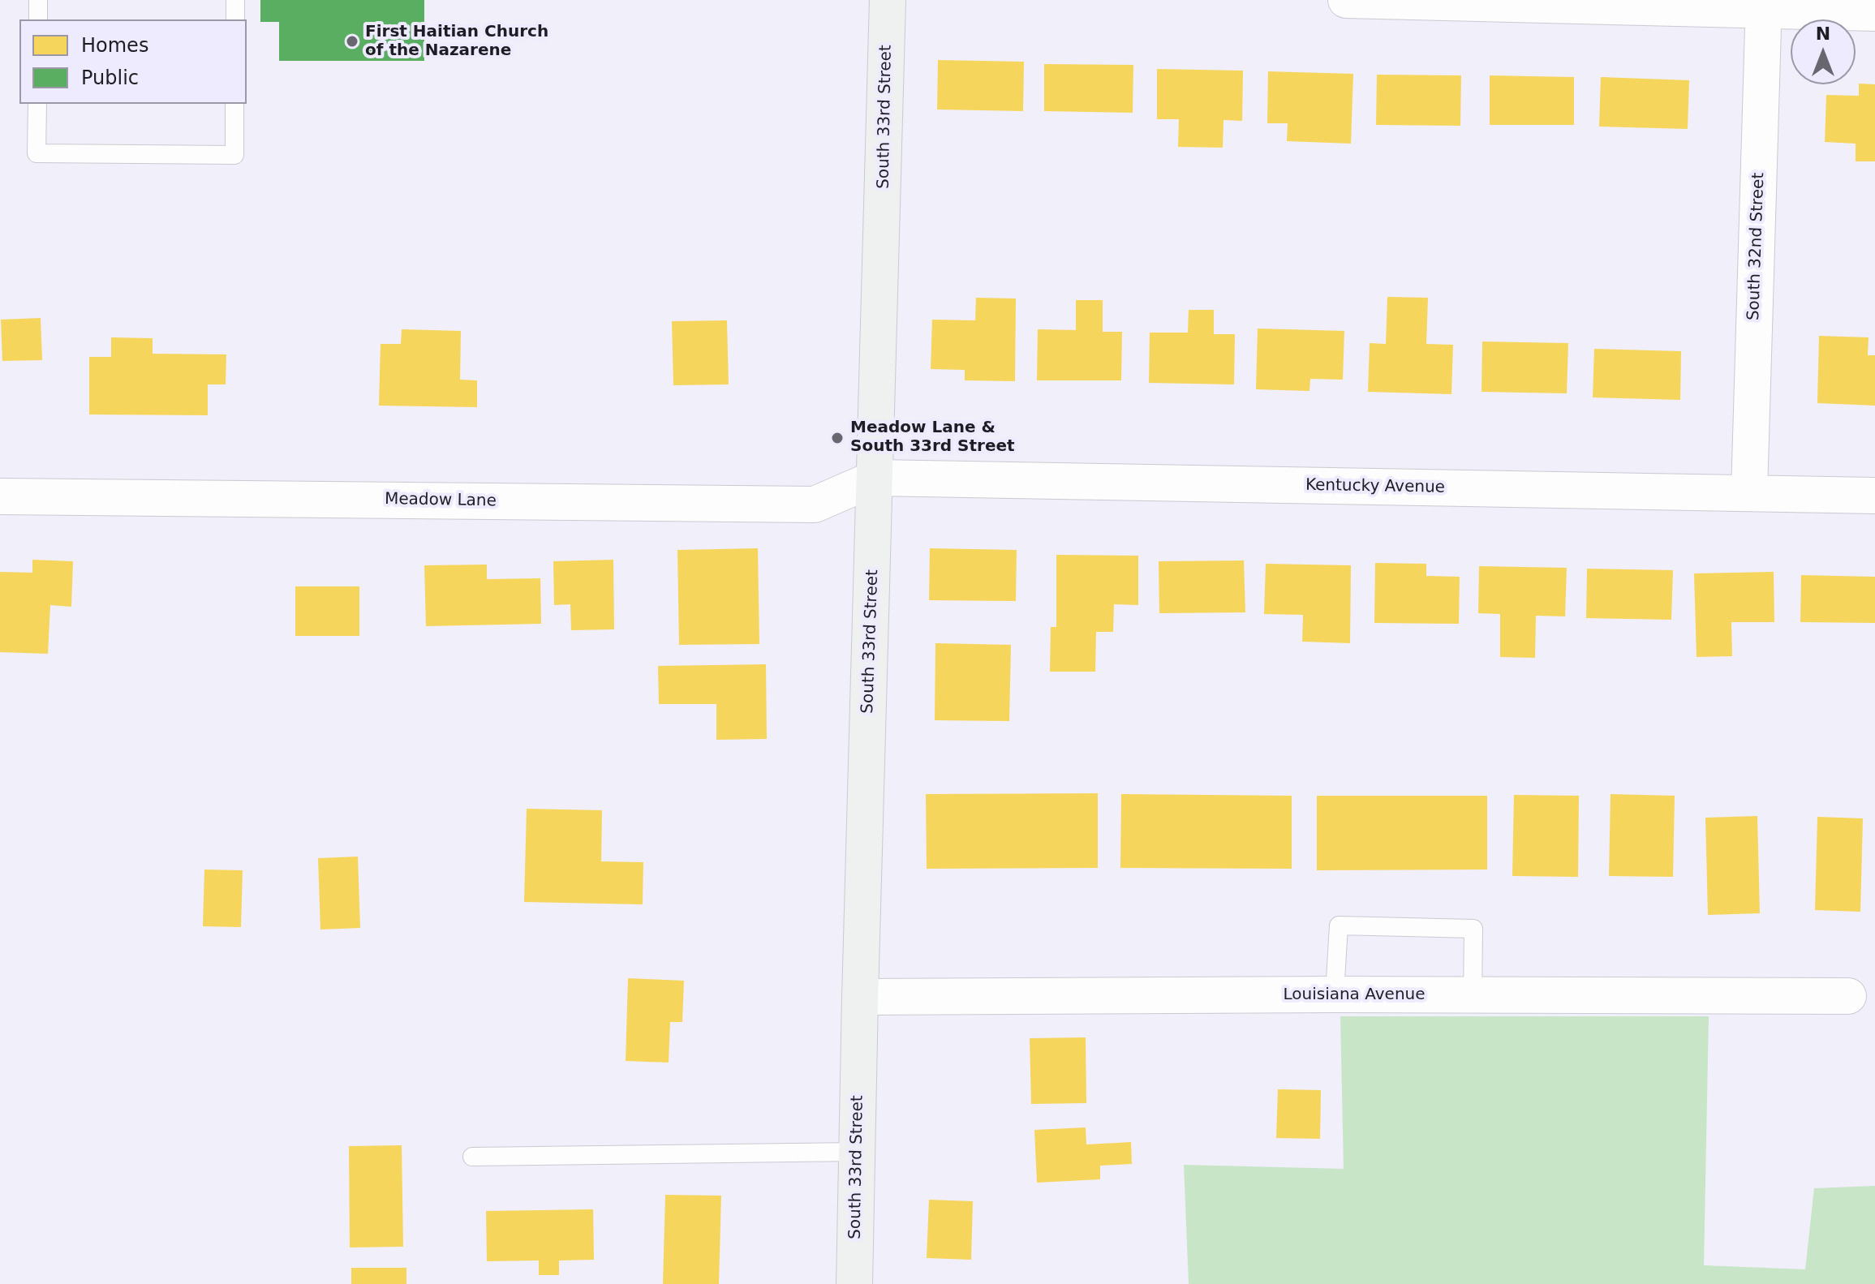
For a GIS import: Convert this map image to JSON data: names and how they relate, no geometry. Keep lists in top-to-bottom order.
{
  "streets": {
    "street": [
      "South 33rd Street",
      "South 32nd Street",
      "Kentucky Avenue",
      "Meadow Lane",
      "Louisiana Avenue"
    ]
  },
  "crossings": [
    ["South 33rd Street", "Kentucky Avenue"],
    ["South 33rd Street", "Meadow Lane"],
    ["South 33rd Street", "Louisiana Avenue"],
    ["South 32nd Street", "Kentucky Avenue"],
    ["Kentucky Avenue", "Meadow Lane"]
  ],
  "places": ["First Haitian Church of the Nazarene", "Meadow Lane & South 33rd Street"],
  "legend": ["Homes", "Public"],
  "north": "top"
}
